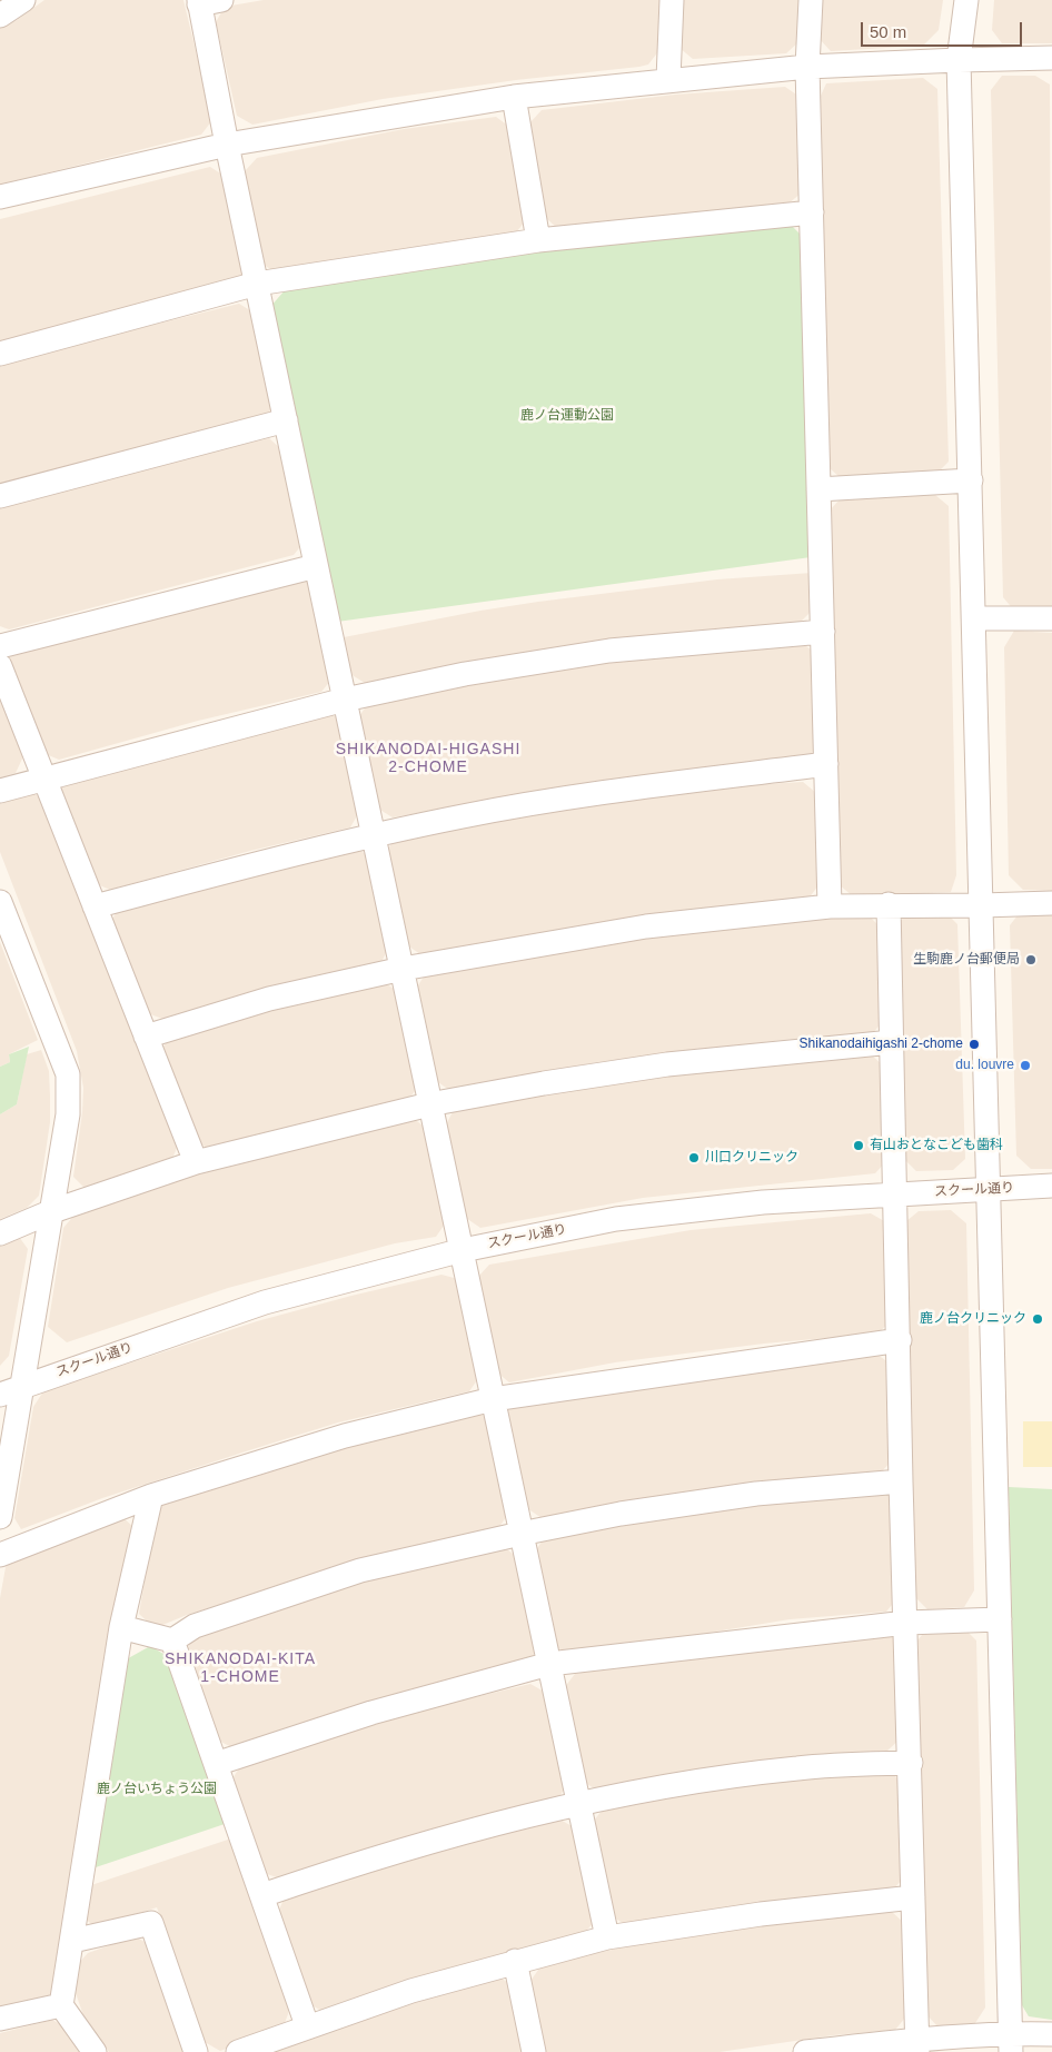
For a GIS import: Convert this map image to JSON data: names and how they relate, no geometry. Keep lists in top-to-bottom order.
{
  "streets": {
    "street": ["スクール通り"]
  },
  "districts": ["SHIKANODAI-HIGASHI 2-CHOME", "SHIKANODAI-KITA 1-CHOME"],
  "parks": ["鹿ノ台運動公園", "鹿ノ台いちょう公園"],
  "places": [
    "生駒鹿ノ台郵便局",
    "Shikanodaihigashi 2-chome",
    "du. louvre",
    "有山おとなこども歯科",
    "川口クリニック",
    "鹿ノ台クリニック"
  ],
  "scale_bar": "50 m"
}
